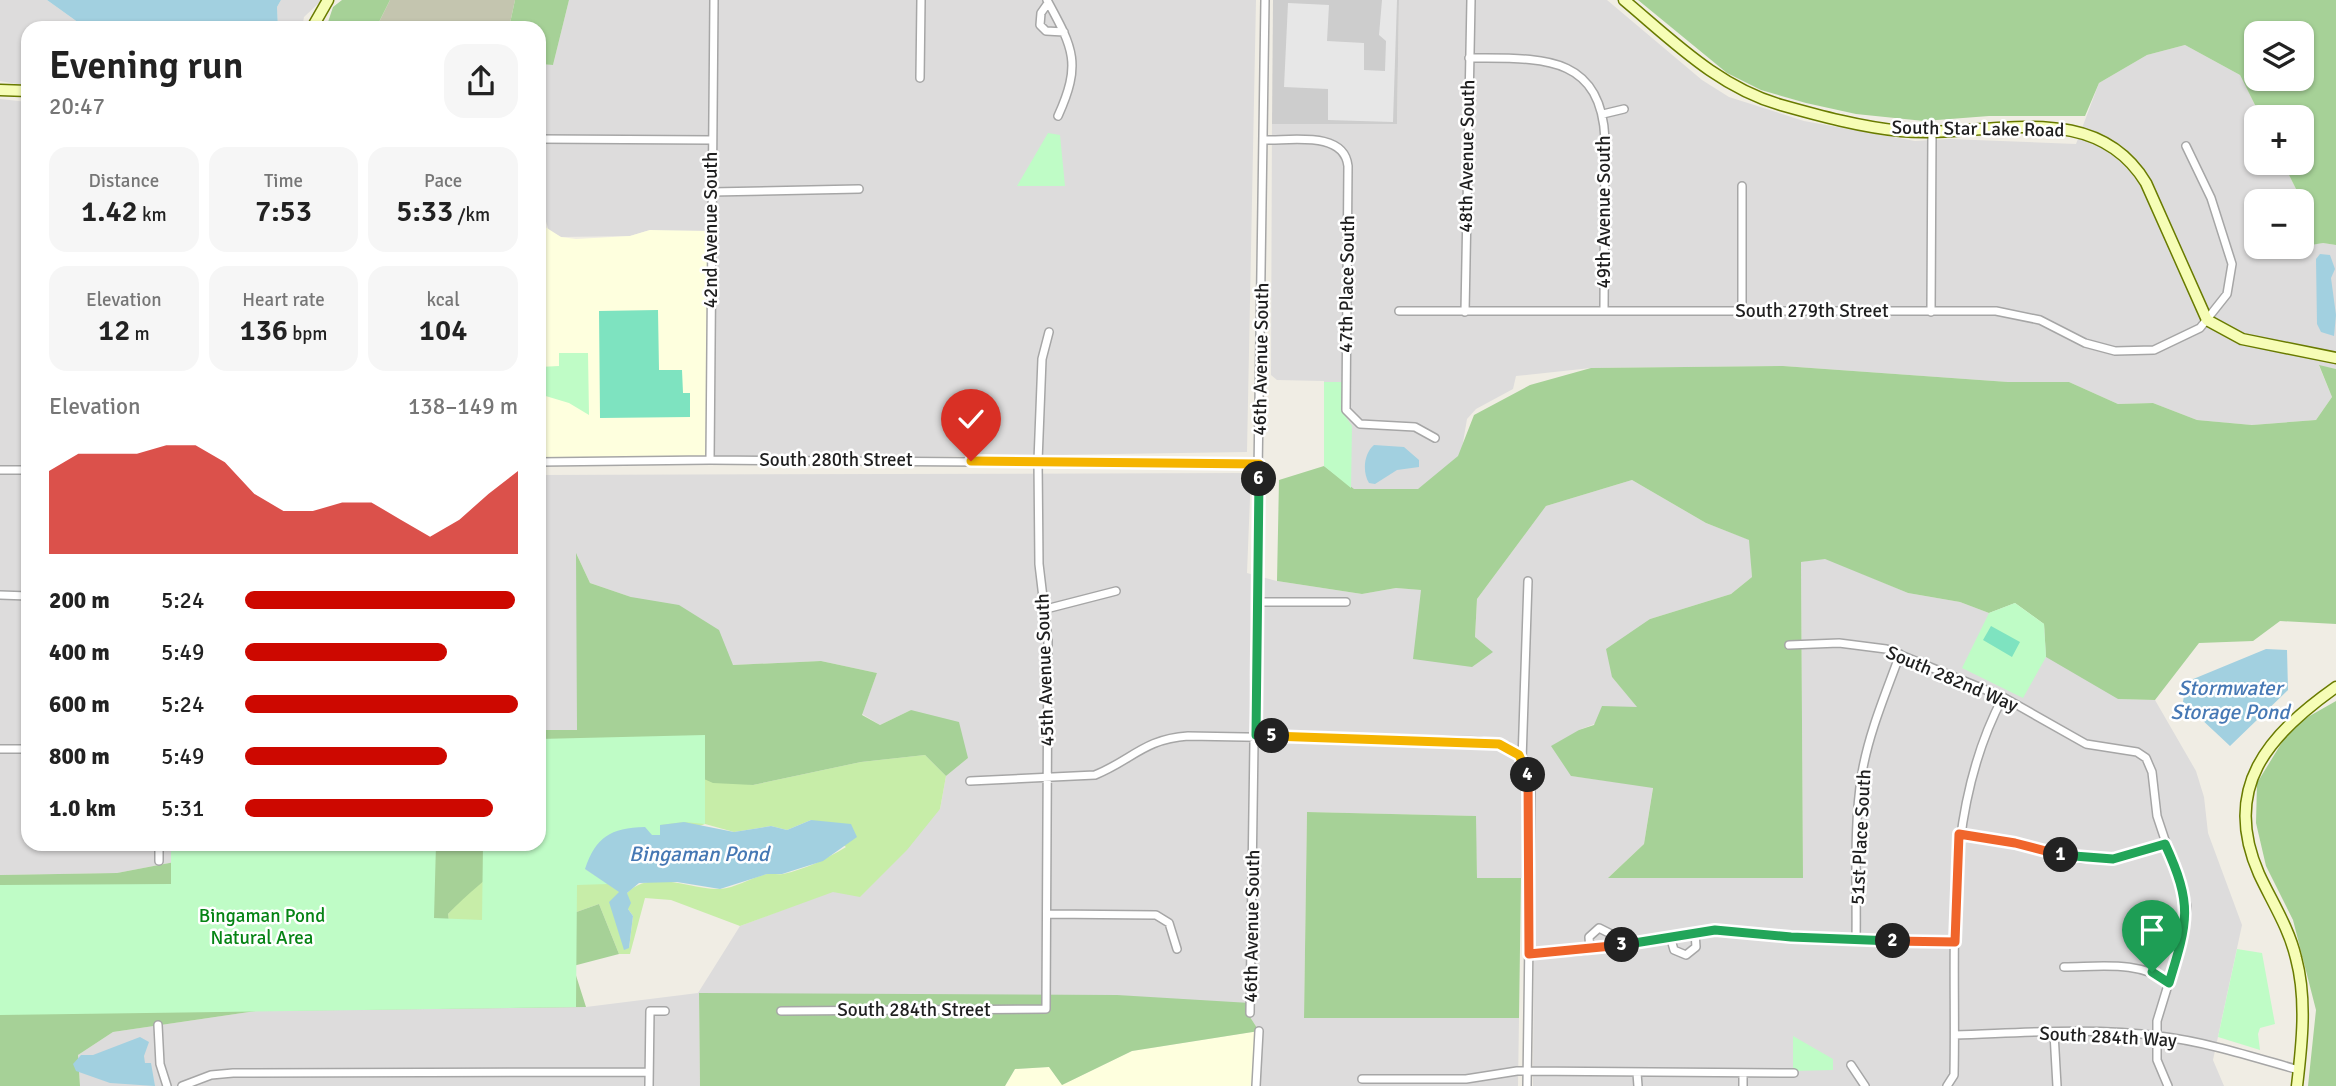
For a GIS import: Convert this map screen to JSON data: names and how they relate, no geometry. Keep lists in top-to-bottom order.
{
  "streets": {
    "street": [
      "South Star Lake Road",
      "48th Avenue South",
      "49th Avenue South",
      "42nd Avenue South",
      "47th Place South",
      "South 279th Street",
      "46th Avenue South",
      "South 280th Street",
      "45th Avenue South",
      "South 282nd Way",
      "51st Place South",
      "South 284th Street",
      "South 284th Way"
    ]
  },
  "crossings": [
    ["South Star Lake Road", "South 279th Street"],
    ["48th Avenue South", "49th Avenue South"],
    ["48th Avenue South", "South 279th Street"],
    ["49th Avenue South", "South 279th Street"],
    ["42nd Avenue South", "South 280th Street"],
    ["47th Place South", "46th Avenue South"],
    ["46th Avenue South", "South 280th Street"],
    ["South 280th Street", "45th Avenue South"],
    ["45th Avenue South", "South 284th Street"],
    ["South 282nd Way", "51st Place South"]
  ],
  "water": ["Stormwater Storage Pond", "Bingaman Pond"],
  "parks": ["Bingaman Pond Natural Area"],
  "page": {
    "map_buttons": ["+", "−"],
    "heading": ["Evening run", "20:47"],
    "stats": [
      ["Distance", "1.42 km"],
      ["Time", "7:53"],
      ["Pace", "5:33 /km"],
      ["Elevation", "12 m"],
      ["Heart rate", "136 bpm"],
      ["kcal", "104"]
    ],
    "chart": ["Elevation", "138–149 m"],
    "pins": [
      "6",
      "5",
      "4",
      "1",
      "2",
      "3"
    ],
    "list": [
      {
        "name": "200 m",
        "note": "5:24"
      },
      {
        "name": "400 m",
        "note": "5:49"
      },
      {
        "name": "600 m",
        "note": "5:24"
      },
      {
        "name": "800 m",
        "note": "5:49"
      },
      {
        "name": "1.0 km",
        "note": "5:31"
      }
    ]
  }
}
